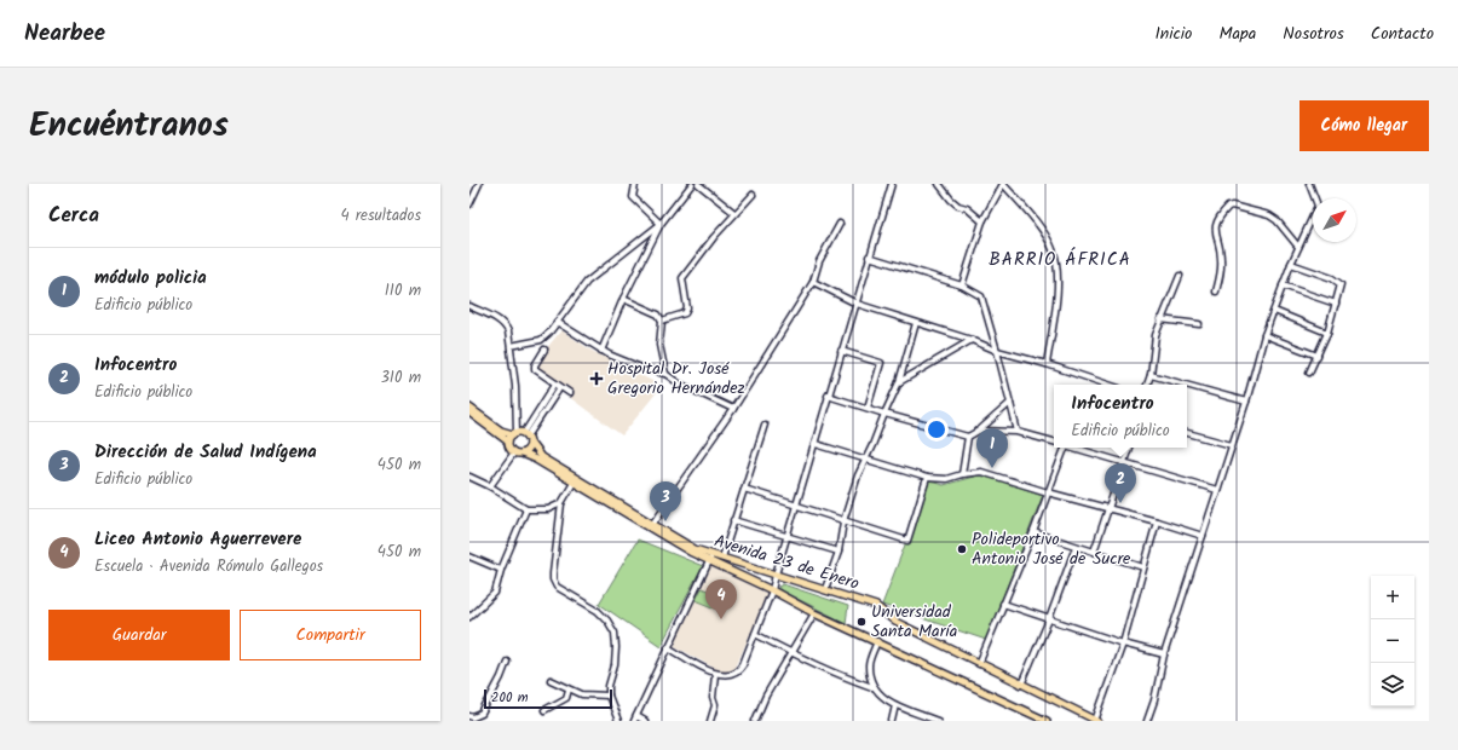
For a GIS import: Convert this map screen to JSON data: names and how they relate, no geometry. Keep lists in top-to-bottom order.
{
  "streets": {
    "main road": ["Avenida 23 de Enero"]
  },
  "districts": ["BARRIO ÁFRICA"],
  "places": {
    "health": ["Hospital Dr. José Gregorio Hernández"],
    "other": ["Polideportivo Antonio José de Sucre", "Universidad Santa María"]
  },
  "scale_bar": "200 m",
  "north": "top right",
  "page": {
    "header": "Nearbee",
    "nav": [
      "Inicio",
      "Mapa",
      "Nosotros",
      "Contacto"
    ],
    "title": "Encuéntranos",
    "buttons": [
      "Cómo llegar",
      ["Guardar", "Compartir"]
    ],
    "heading": ["Cerca", "4 resultados"],
    "list": [
      {
        "mark": "1",
        "name": "módulo policia",
        "note": "Edificio público",
        "value": "110 m"
      },
      {
        "mark": "2",
        "name": "Infocentro",
        "note": "Edificio público",
        "value": "310 m"
      },
      {
        "mark": "3",
        "name": "Dirección de Salud Indígena",
        "note": "Edificio público",
        "value": "450 m"
      },
      {
        "mark": "4",
        "name": "Liceo Antonio Aguerrevere",
        "note": "Escuela · Avenida Rómulo Gallegos",
        "value": "450 m"
      }
    ],
    "popup": ["Infocentro", "Edificio público"],
    "pins": [
      "1",
      "2",
      "3",
      "4"
    ],
    "map_buttons": ["+", "−"],
    "scale": "200 m"
  }
}
